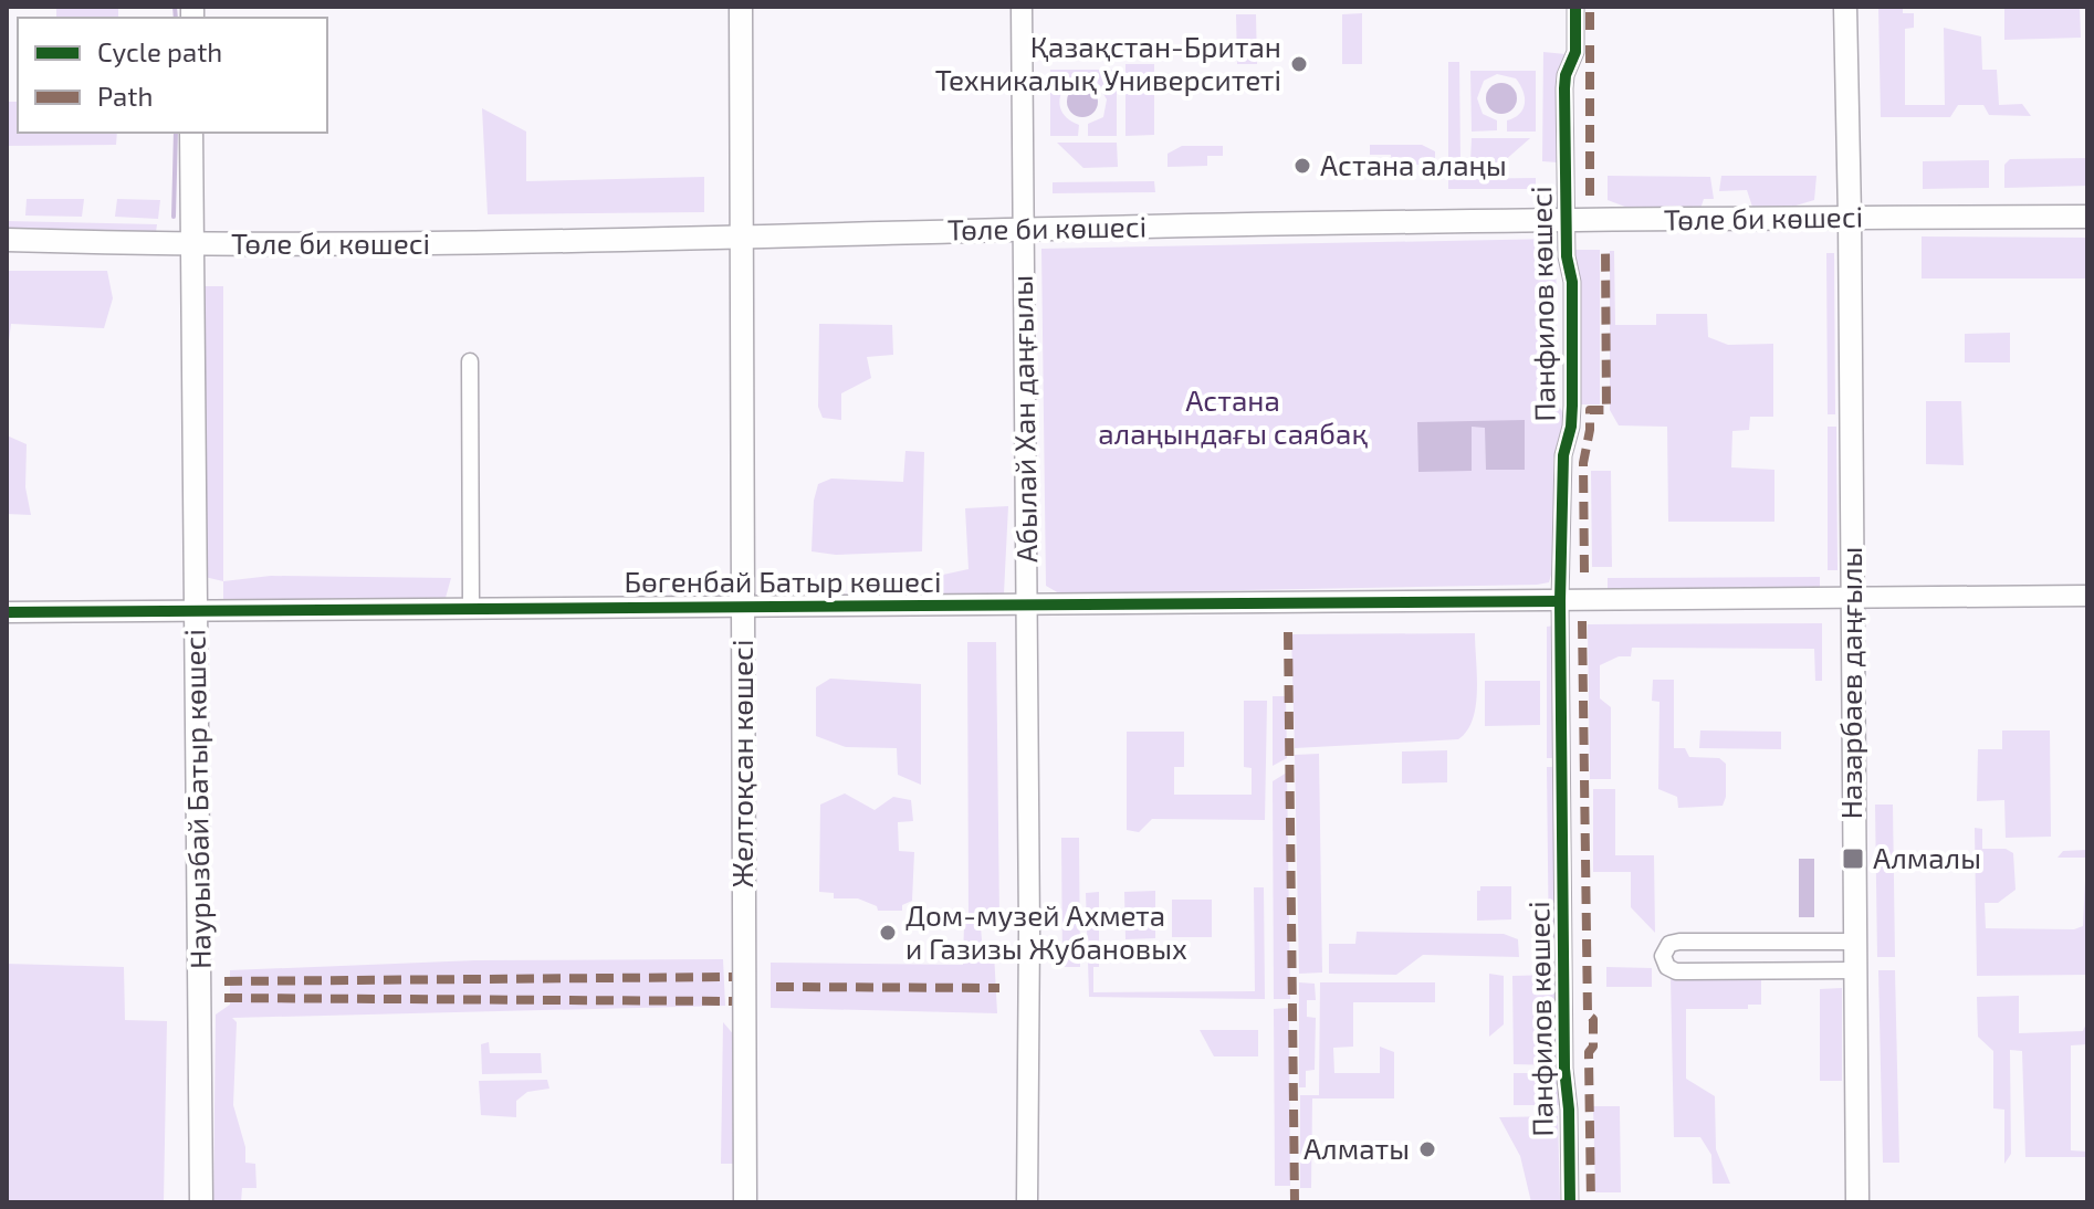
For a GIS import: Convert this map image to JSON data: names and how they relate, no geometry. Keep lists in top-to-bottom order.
{
  "streets": {
    "main road": [
      "Төле би көшесі",
      "Назарбаев даңғылы",
      "Желтоқсан көшесі",
      "Наурызбай Батыр көшесі"
    ],
    "street": ["Панфилов көшесі", "Абылай Хан даңғылы", "Бөгенбай Батыр көшесі"]
  },
  "crossings": [
    ["Төле би көшесі", "Панфилов көшесі"],
    ["Төле би көшесі", "Абылай Хан даңғылы"],
    ["Төле би көшесі", "Назарбаев даңғылы"],
    ["Төле би көшесі", "Желтоқсан көшесі"],
    ["Төле би көшесі", "Наурызбай Батыр көшесі"],
    ["Панфилов көшесі", "Бөгенбай Батыр көшесі"],
    ["Абылай Хан даңғылы", "Бөгенбай Батыр көшесі"],
    ["Бөгенбай Батыр көшесі", "Назарбаев даңғылы"],
    ["Бөгенбай Батыр көшесі", "Желтоқсан көшесі"],
    ["Бөгенбай Батыр көшесі", "Наурызбай Батыр көшесі"]
  ],
  "parks": ["Астана алаңындағы саябақ"],
  "places": {
    "other": [
      "Қазақстан-Британ Техникалық Университеті",
      "Астана алаңы",
      "Дом-музей Ахмета и Газизы Жубановых",
      "Алматы"
    ],
    "transit": ["Алмалы"]
  },
  "legend": ["Cycle path", "Path"]
}
